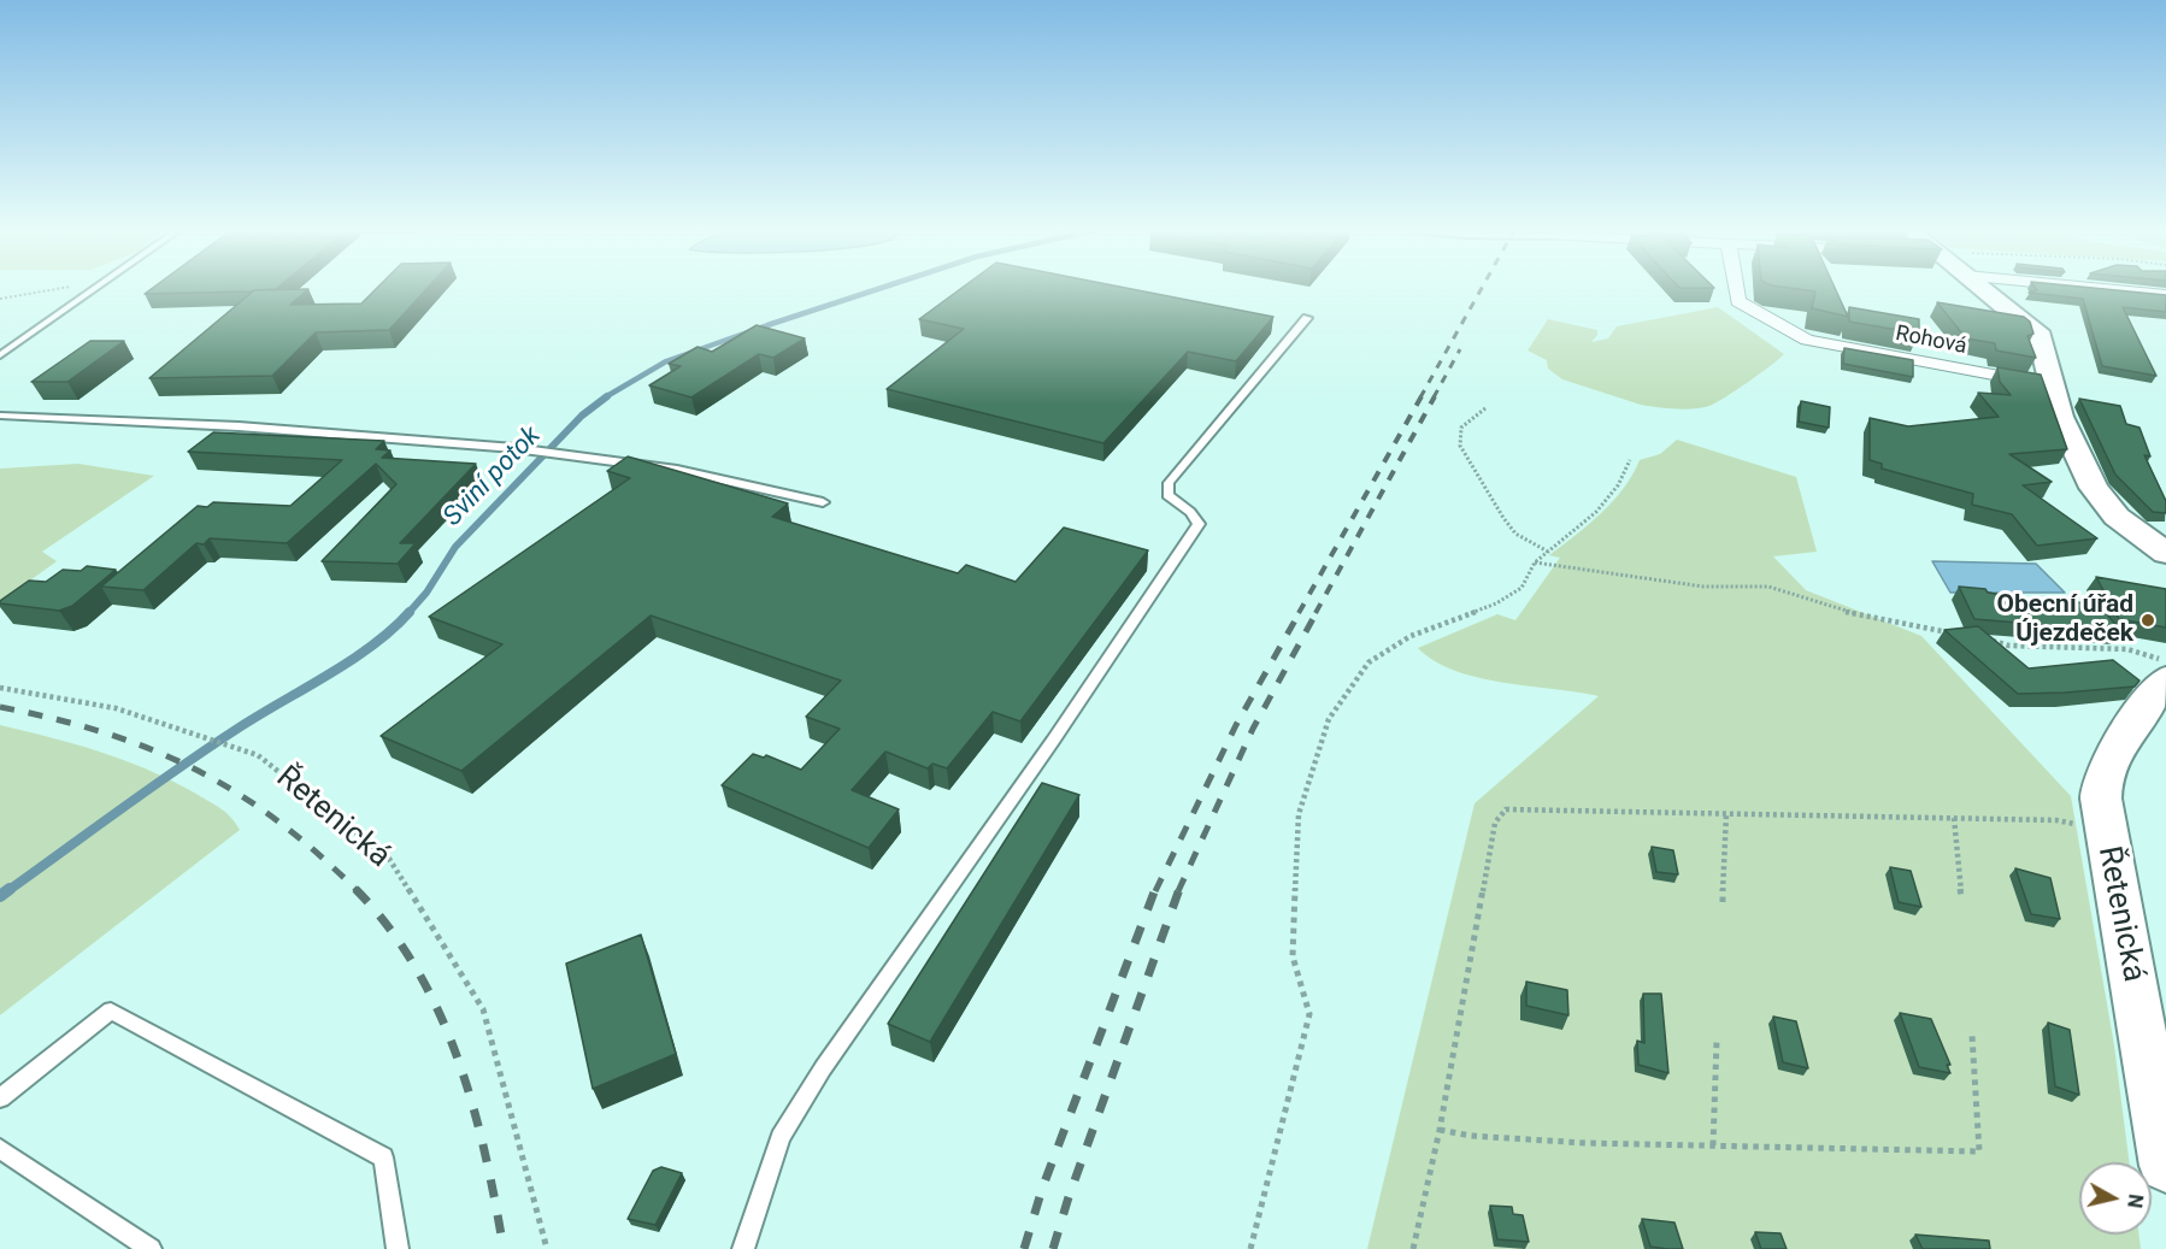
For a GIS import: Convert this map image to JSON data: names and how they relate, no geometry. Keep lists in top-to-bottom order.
{
  "streets": {
    "street": ["Rohová", "Řetenická"]
  },
  "water": ["Sviní potok"],
  "places": ["Obecní úřad Újezdeček"],
  "north": "right"
}
